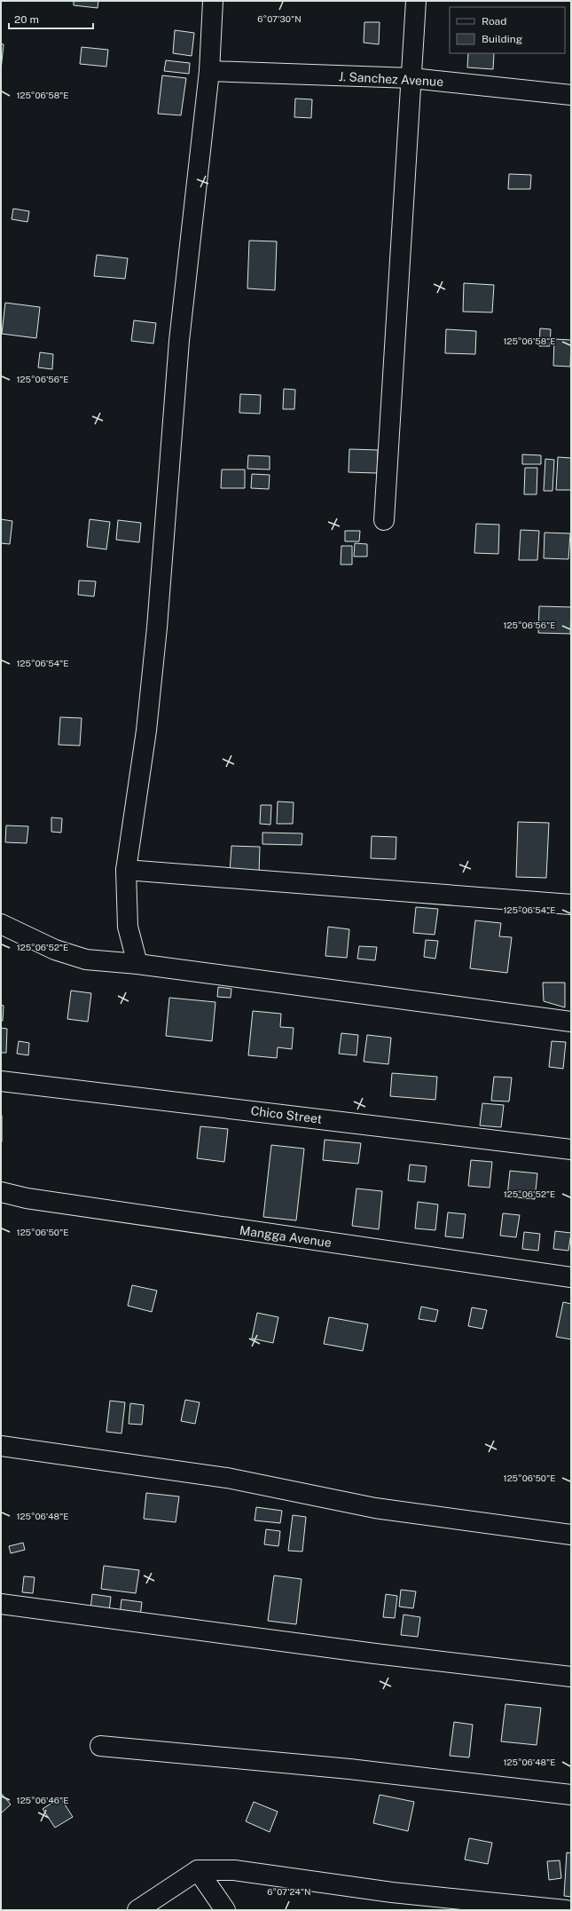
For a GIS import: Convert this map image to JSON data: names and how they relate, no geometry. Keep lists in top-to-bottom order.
{
  "streets": {
    "street": ["J. Sanchez Avenue", "Chico Street", "Mangga Avenue"]
  },
  "legend": ["Road", "Building"],
  "scale_bar": "20 m",
  "coordinates": [
    "6°07'30\"N",
    "125°06'58\"E",
    "125°06'56\"E",
    "125°06'54\"E",
    "125°06'52\"E",
    "125°06'50\"E",
    "125°06'48\"E",
    "125°06'46\"E",
    "6°07'24\"N"
  ]
}
